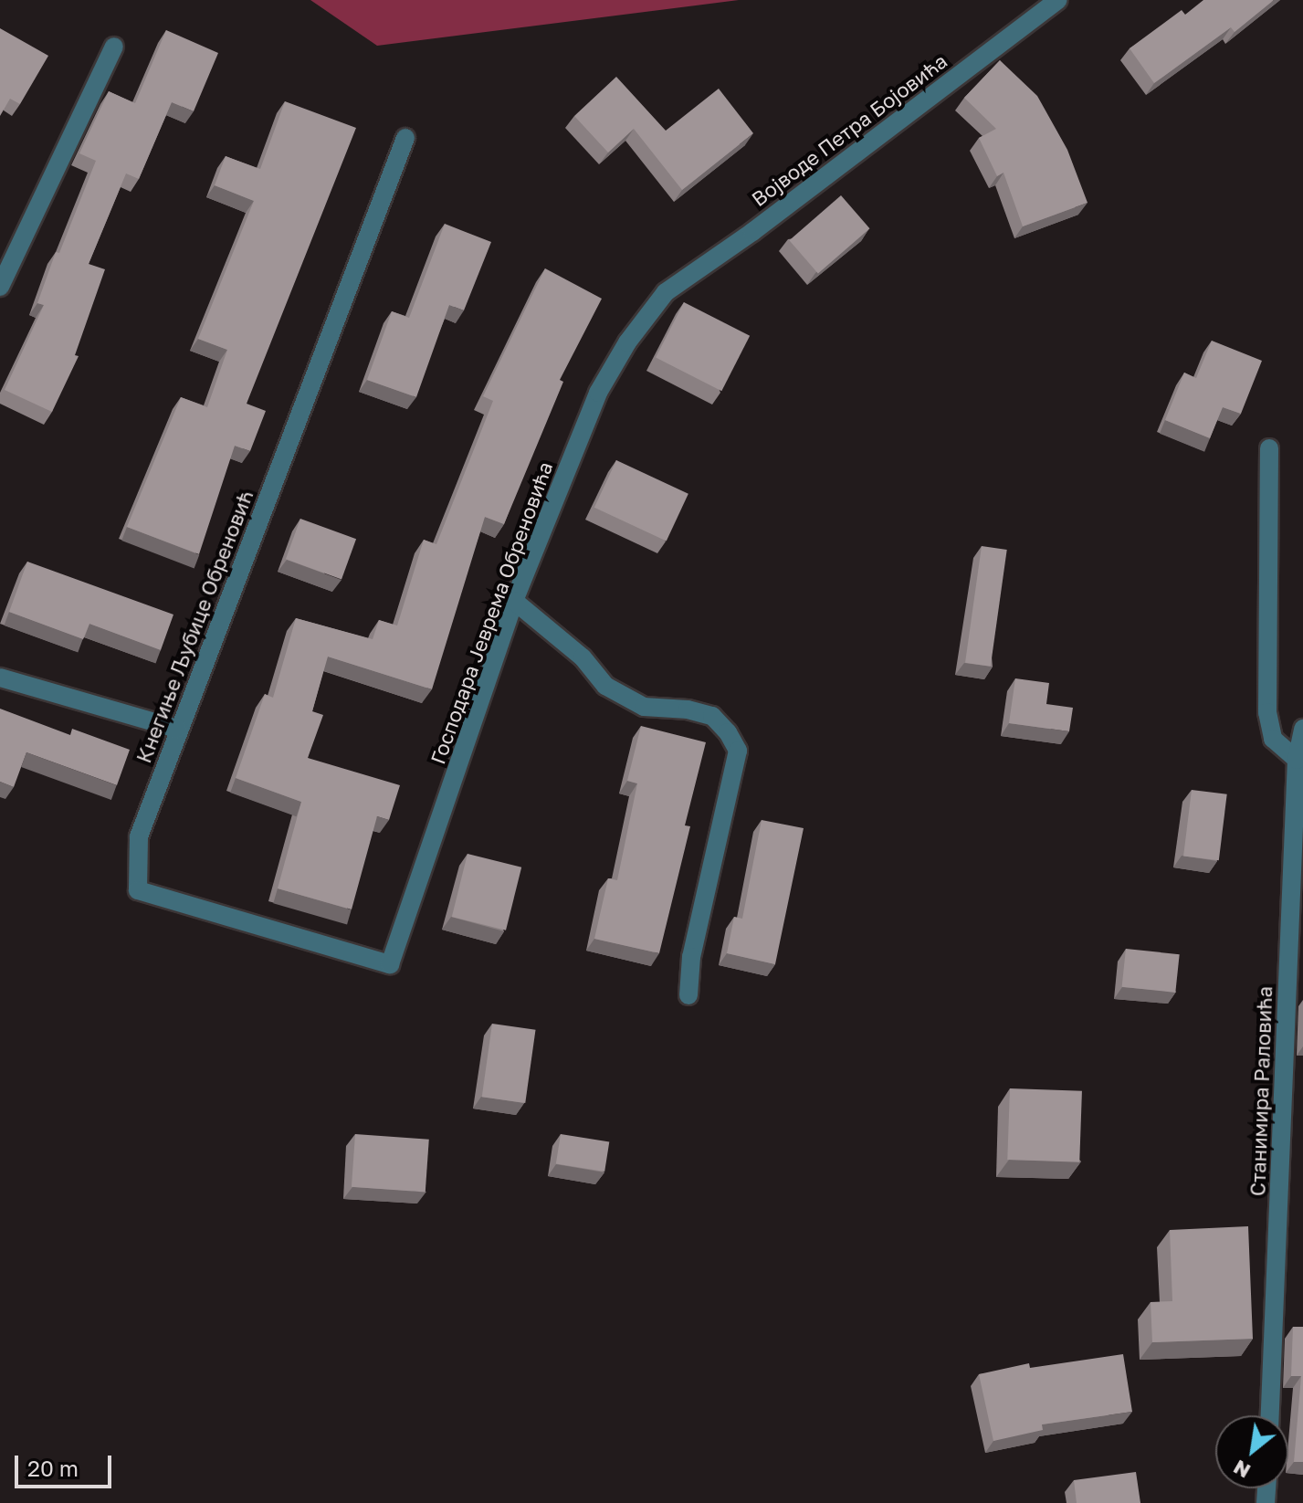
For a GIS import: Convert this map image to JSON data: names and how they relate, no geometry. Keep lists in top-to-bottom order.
{
  "streets": {
    "street": [
      "Војводе Петра Бојовића",
      "Господара Јеврема Обреновића",
      "Кнегиње Љубице Обреновић",
      "Станимира Раловића"
    ]
  },
  "crossings": [
    ["Војводе Петра Бојовића", "Господара Јеврема Обреновића"],
    ["Господара Јеврема Обреновића", "Кнегиње Љубице Обреновић"]
  ],
  "scale_bar": "20 m",
  "north": "bottom left"
}
